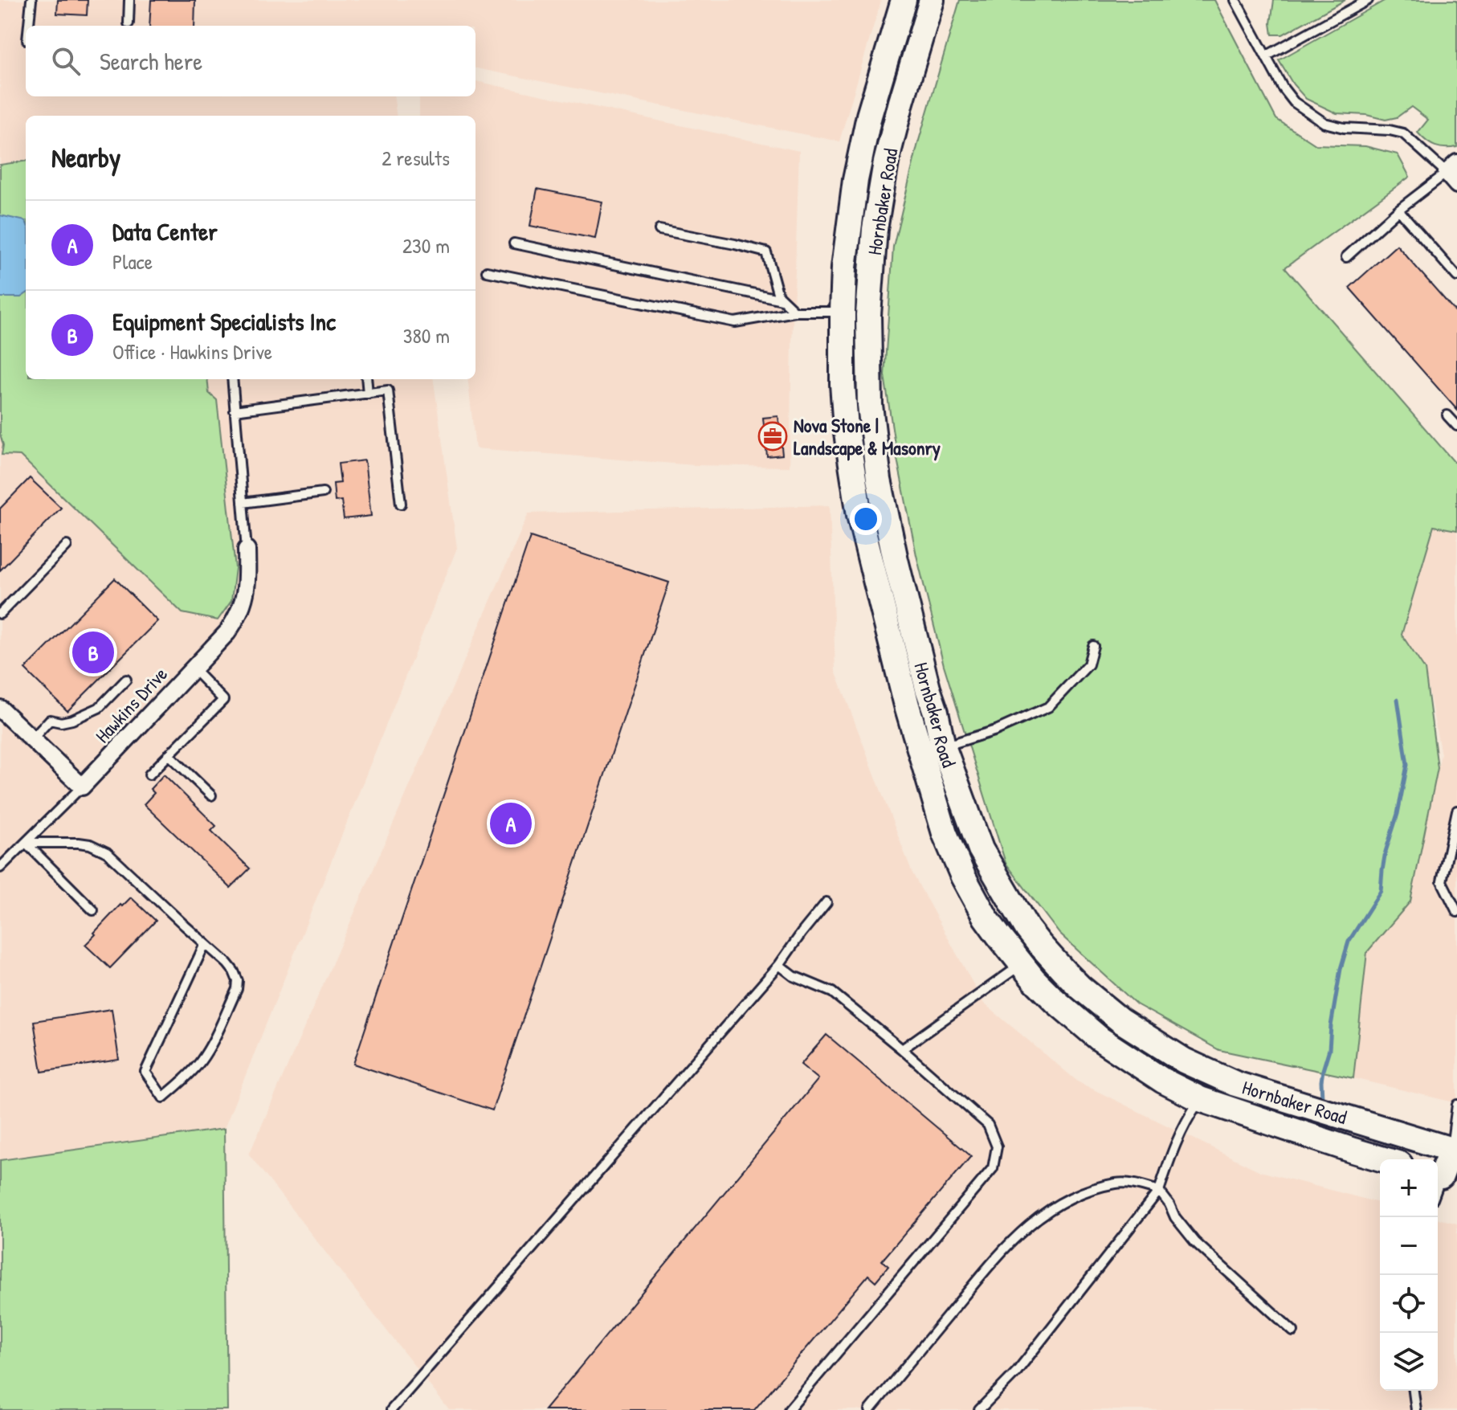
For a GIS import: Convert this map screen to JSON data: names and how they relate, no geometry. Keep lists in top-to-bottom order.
{
  "streets": {
    "main road": ["Hornbaker Road"],
    "street": ["Hawkins Drive"]
  },
  "places": {
    "office": ["Nova Stone | Landscape & Masonry"]
  },
  "page": {
    "search": "Search here",
    "heading": ["Nearby", "2 results"],
    "list": [
      {
        "mark": "A",
        "name": "Data Center",
        "note": "Place",
        "value": "230 m"
      },
      {
        "mark": "B",
        "name": "Equipment Specialists Inc",
        "note": "Office · Hawkins Drive",
        "value": "380 m"
      }
    ],
    "pins": ["B", "A"],
    "map_buttons": ["+", "−"]
  }
}
